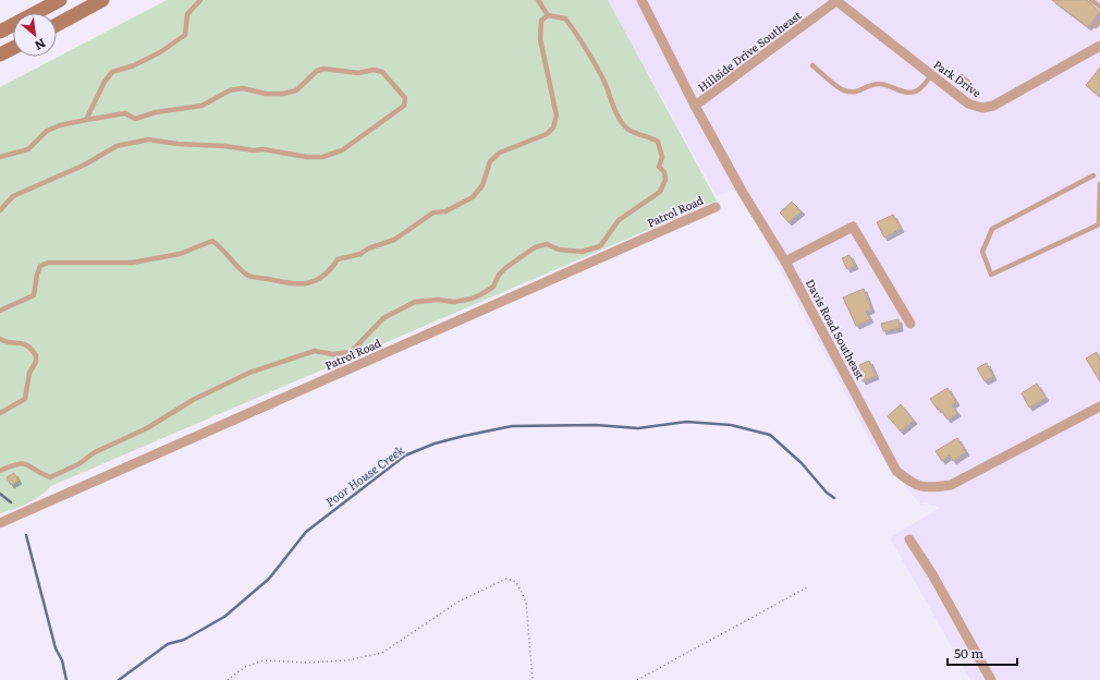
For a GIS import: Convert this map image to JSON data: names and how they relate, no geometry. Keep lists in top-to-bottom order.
{
  "streets": {
    "street": [
      "Hillside Drive Southeast",
      "Park Drive",
      "Patrol Road",
      "Davis Road Southeast"
    ]
  },
  "crossings": [
    ["Hillside Drive Southeast", "Park Drive"],
    ["Hillside Drive Southeast", "Davis Road Southeast"]
  ],
  "water": ["Poor House Creek"],
  "scale_bar": "50 m",
  "north": "bottom right"
}
